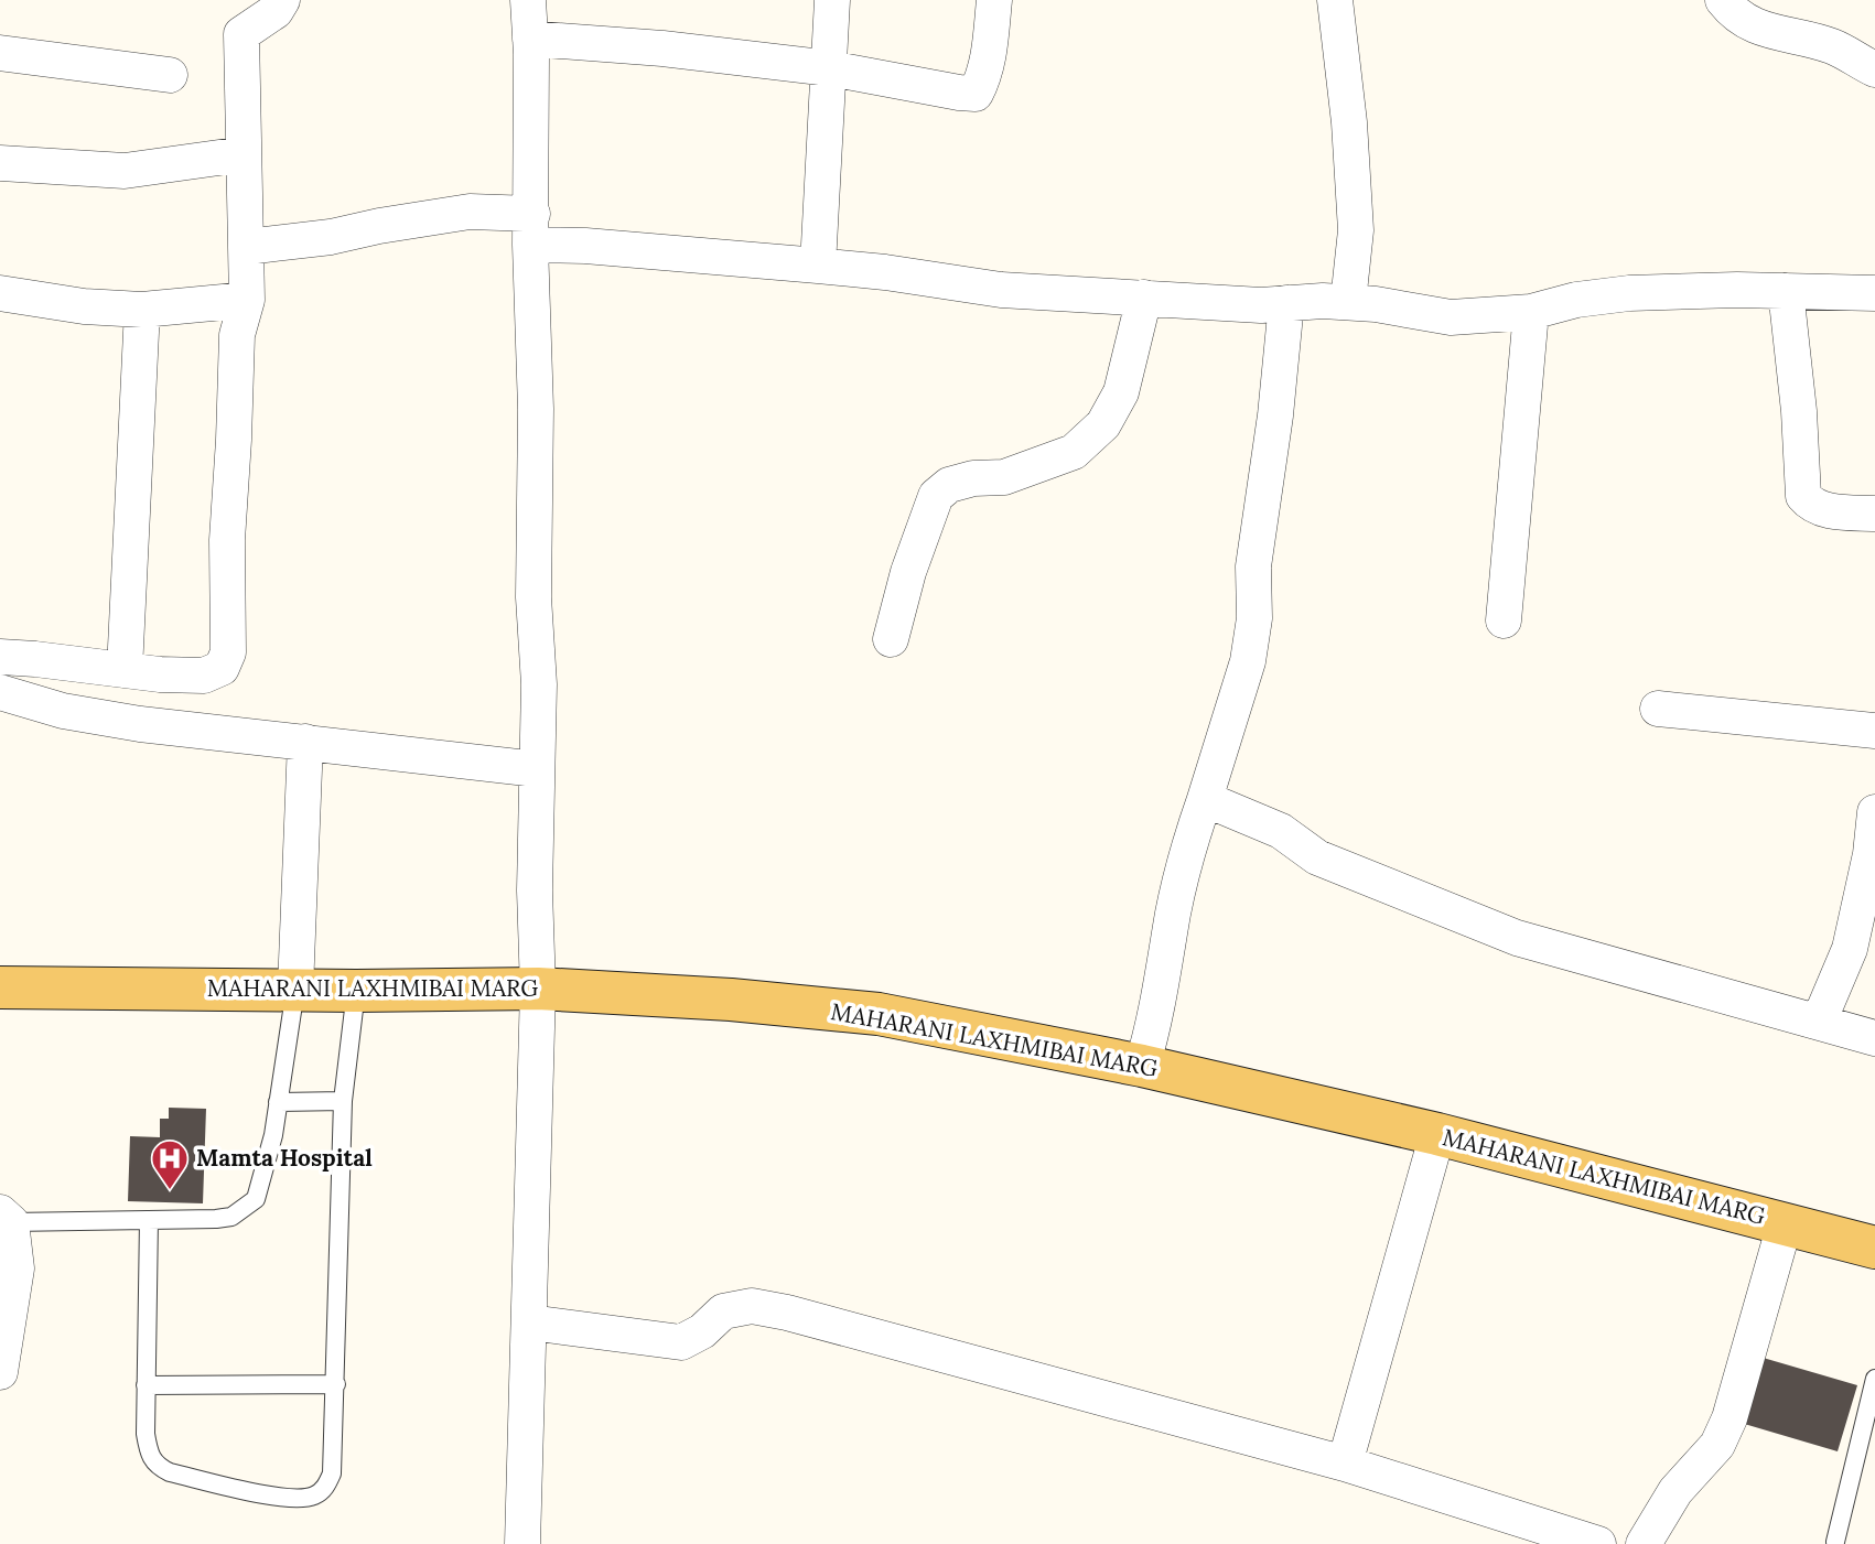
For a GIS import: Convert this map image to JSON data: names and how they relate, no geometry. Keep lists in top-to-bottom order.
{
  "streets": {
    "main road": ["MAHARANI LAXHMIBAI MARG"]
  },
  "places": {
    "hospital": ["Mamta Hospital"]
  }
}
